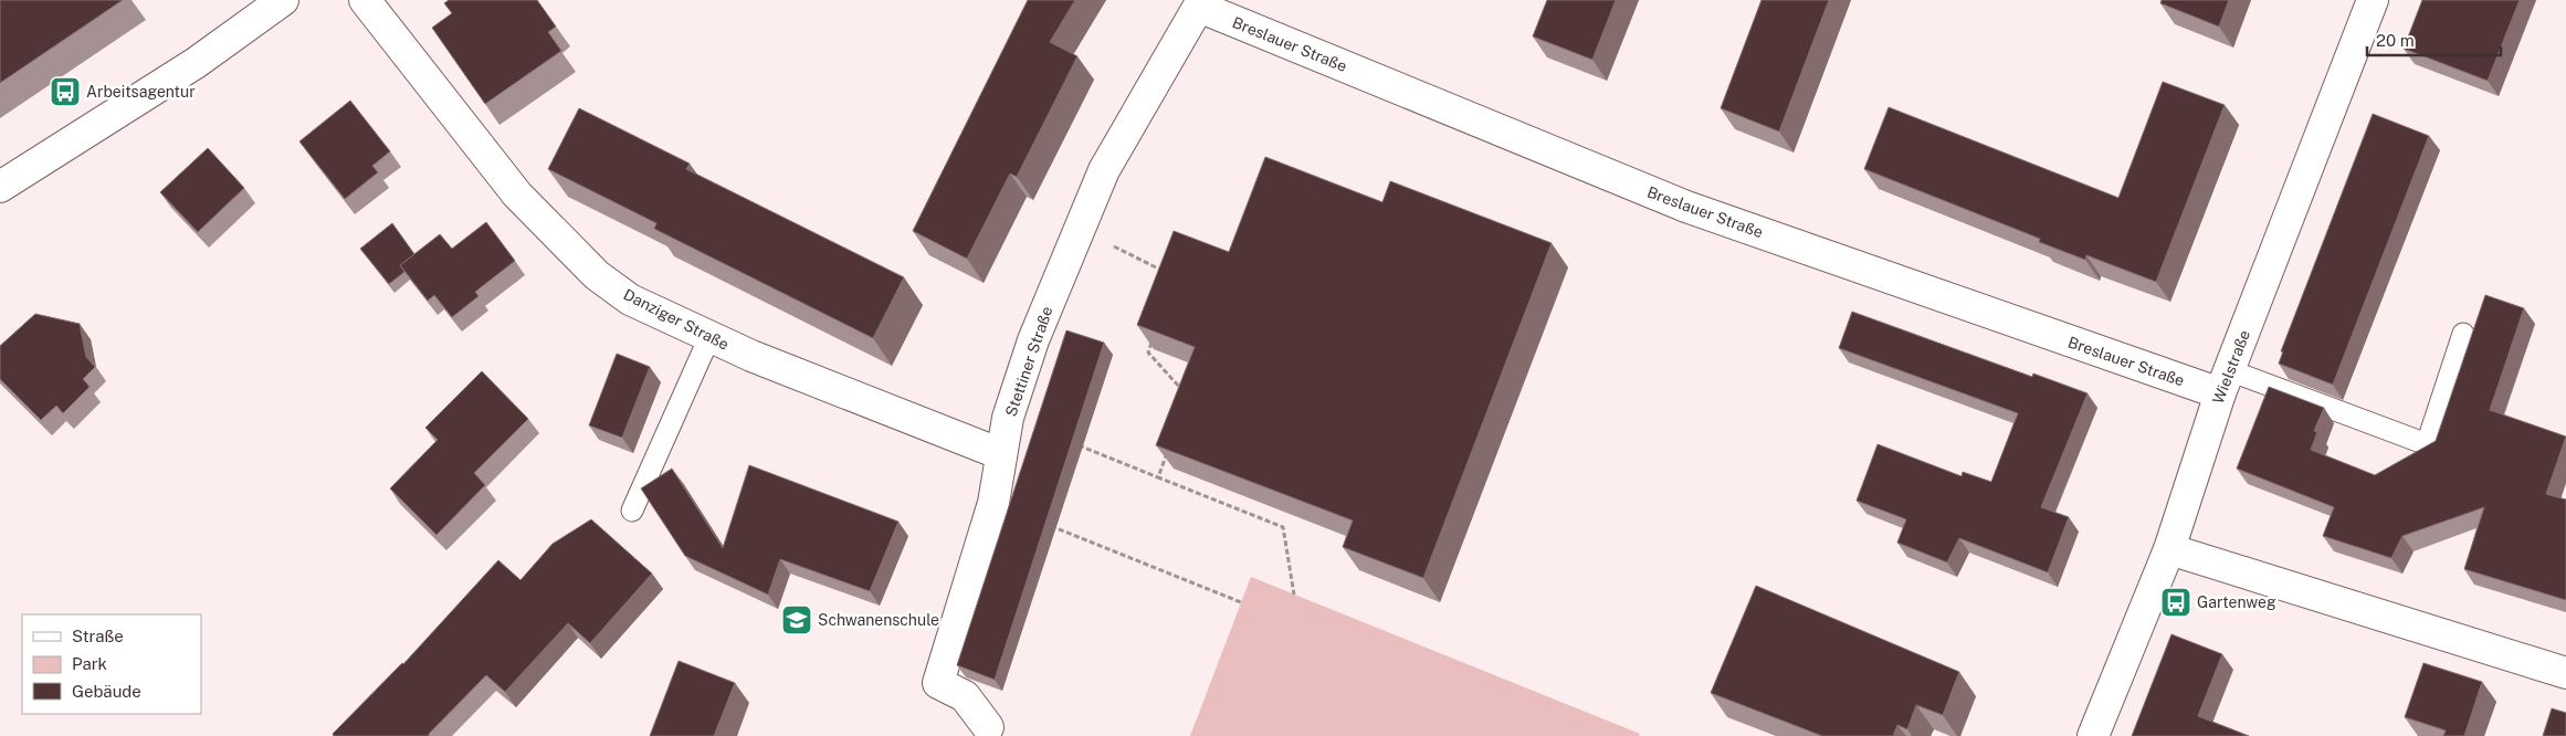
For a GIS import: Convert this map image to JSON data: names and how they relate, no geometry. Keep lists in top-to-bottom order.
{
  "streets": {
    "street": [
      "Breslauer Straße",
      "Danziger Straße",
      "Stettiner Straße",
      "Wielstraße"
    ]
  },
  "crossings": [
    ["Breslauer Straße", "Stettiner Straße"],
    ["Breslauer Straße", "Wielstraße"],
    ["Danziger Straße", "Stettiner Straße"]
  ],
  "places": {
    "bus stop": ["Arbeitsagentur", "Gartenweg"],
    "school or university": ["Schwanenschule"]
  },
  "legend": ["Straße", "Park", "Gebäude"],
  "scale_bar": "20 m"
}
